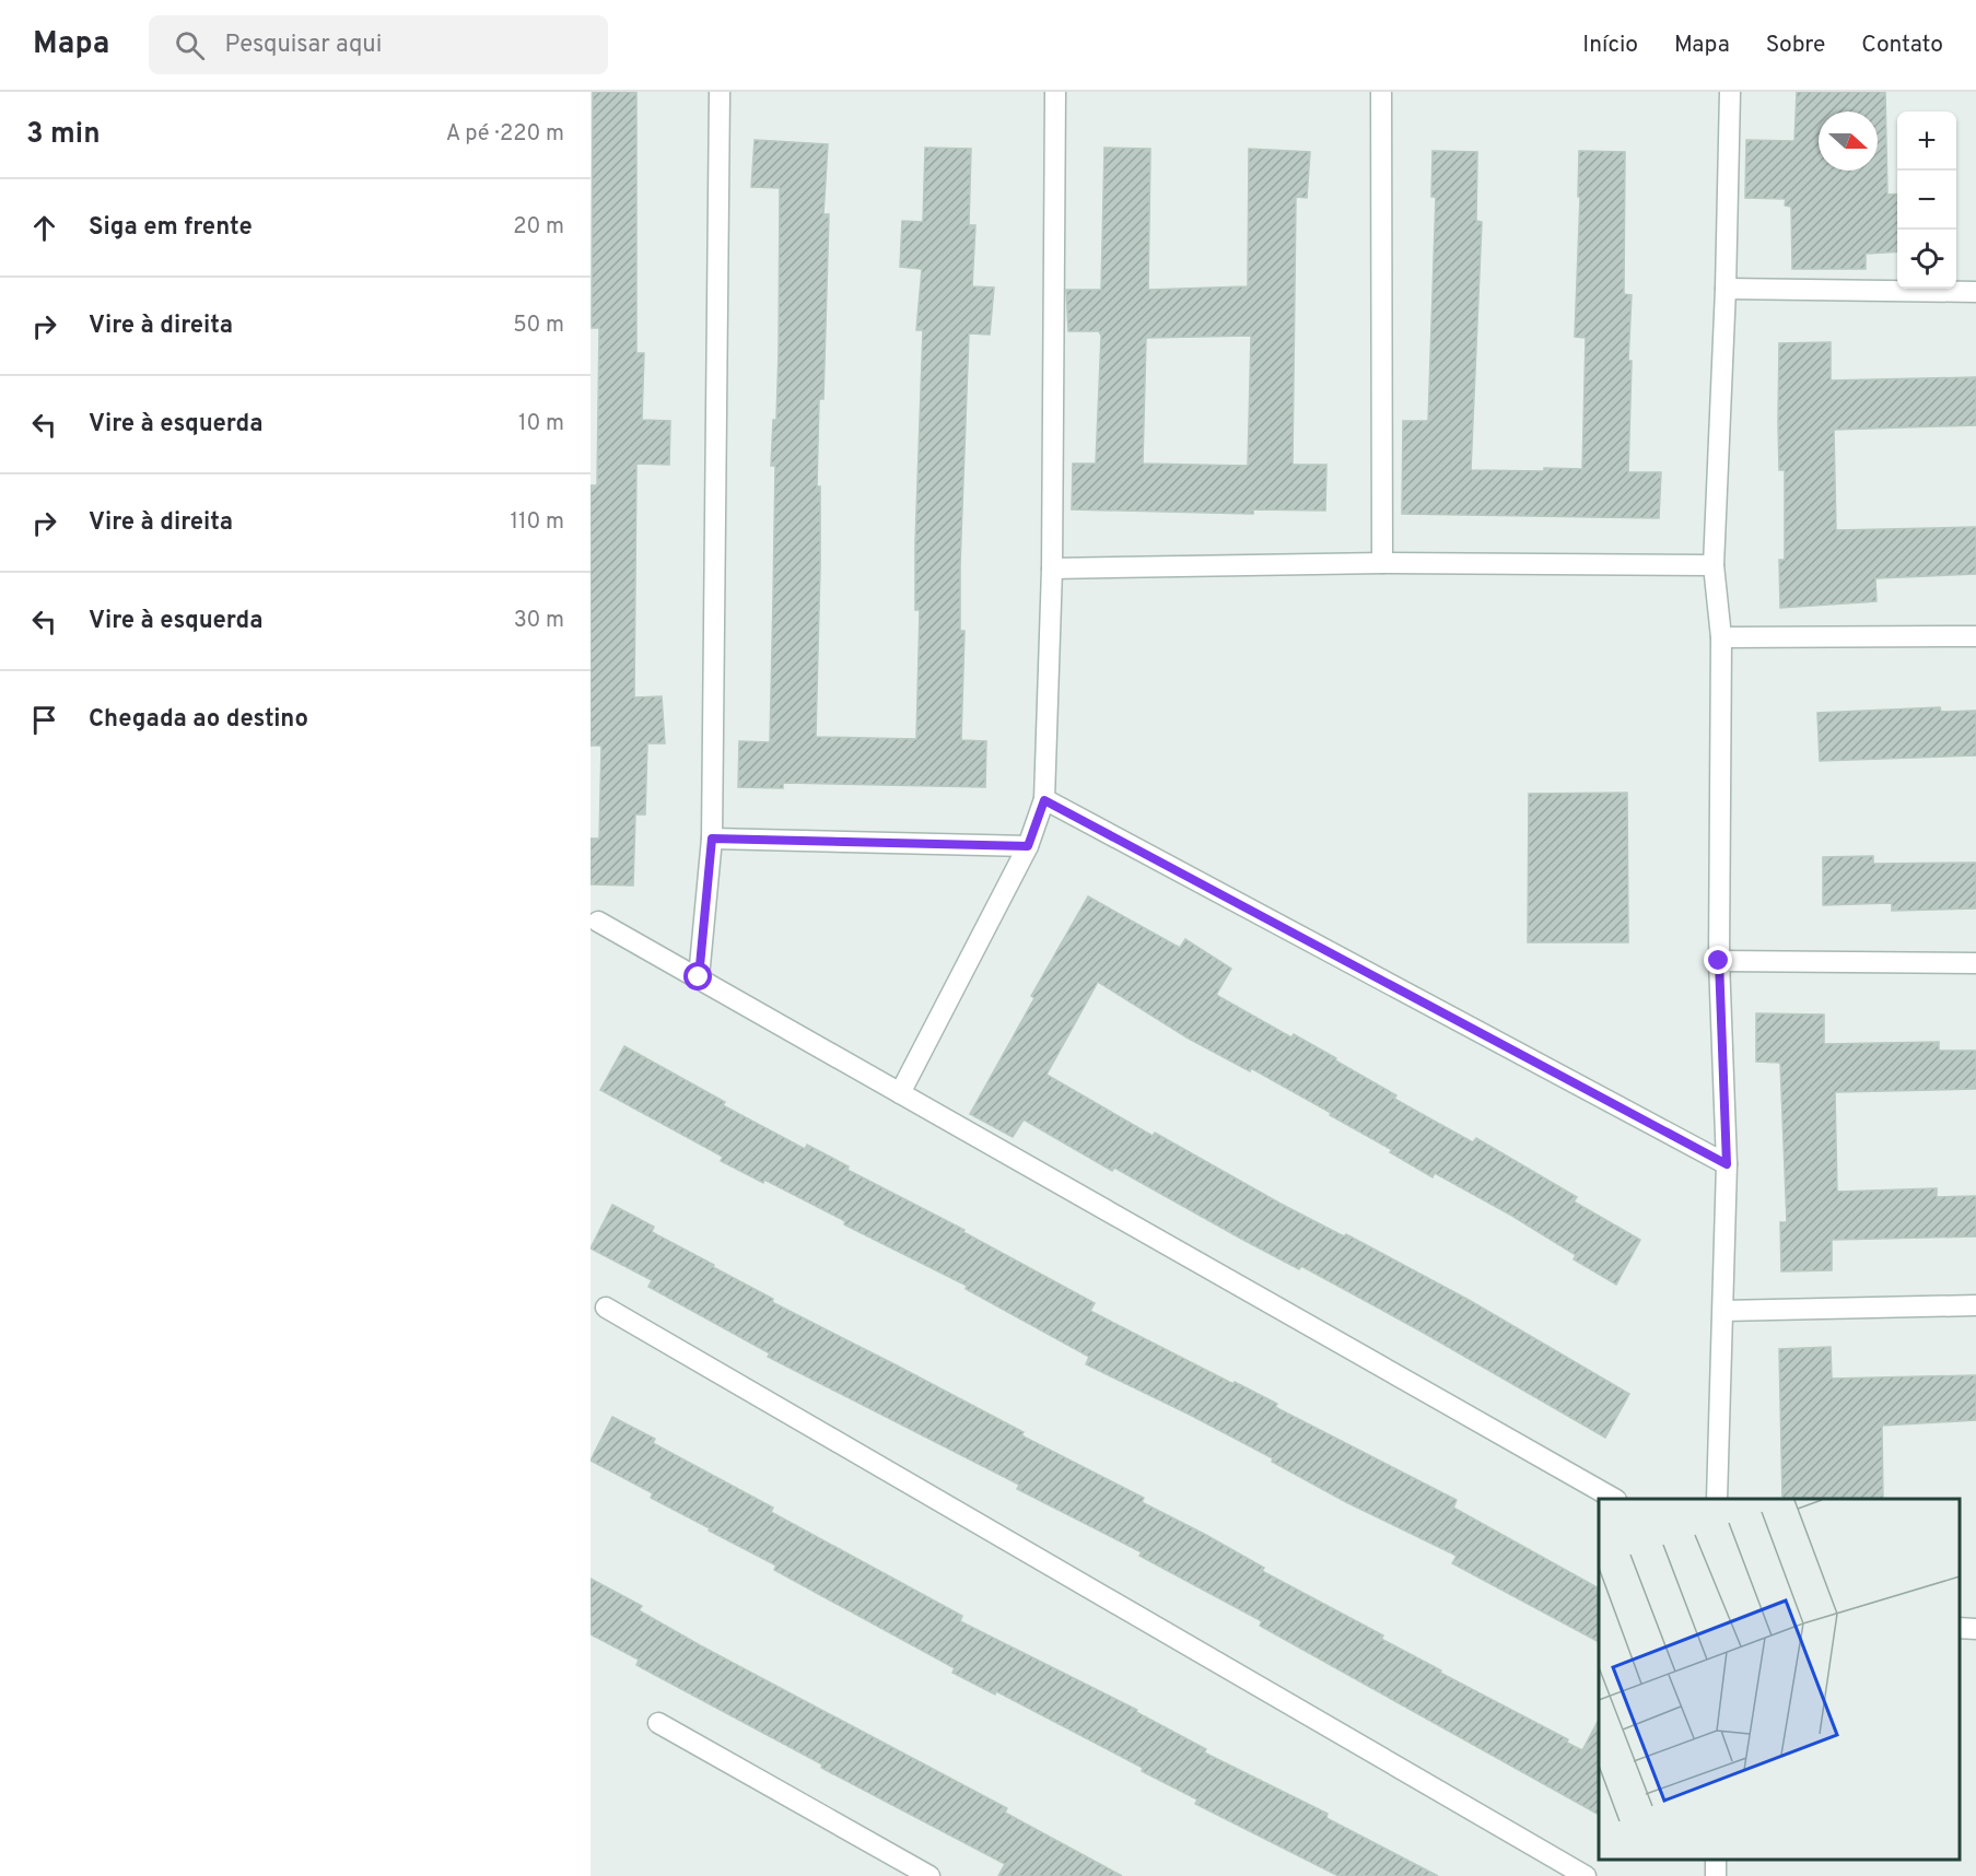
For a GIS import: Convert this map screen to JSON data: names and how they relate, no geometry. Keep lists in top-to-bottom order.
{
  "north": "right",
  "page": {
    "header": "Mapa",
    "search": "Pesquisar aqui",
    "nav": [
      "Início",
      "Mapa",
      "Sobre",
      "Contato"
    ],
    "heading": ["3 min", "A pé · 220 m"],
    "map_buttons": ["+", "−"],
    "list": [
      ["Siga em frente", "20 m"],
      ["Vire à direita", "50 m"],
      ["Vire à esquerda", "10 m"],
      ["Vire à direita", "110 m"],
      ["Vire à esquerda", "30 m"],
      "Chegada ao destino"
    ]
  }
}
